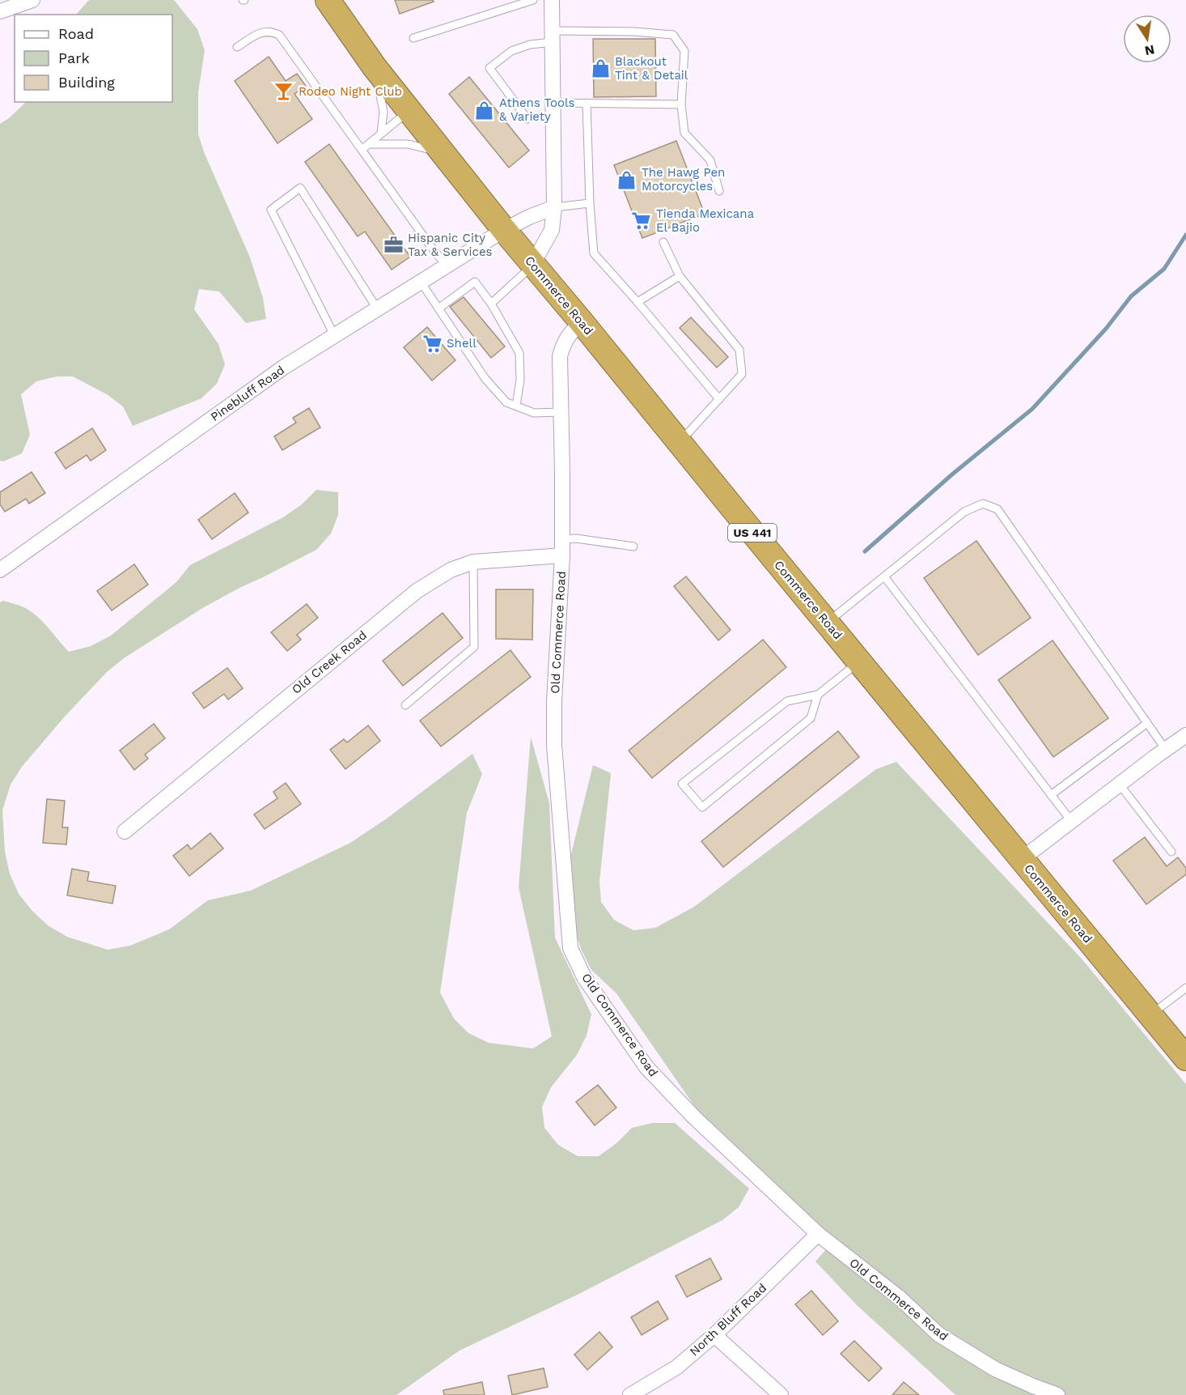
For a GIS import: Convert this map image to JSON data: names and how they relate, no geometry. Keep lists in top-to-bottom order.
{
  "streets": {
    "highway": ["Commerce Road", "US 441"],
    "street": [
      "Pinebluff Road",
      "Old Commerce Road",
      "Old Creek Road",
      "North Bluff Road"
    ]
  },
  "crossings": [
    ["Commerce Road", "Pinebluff Road"],
    ["Commerce Road", "Old Commerce Road"],
    ["Old Commerce Road", "Old Creek Road"],
    ["Old Commerce Road", "North Bluff Road"]
  ],
  "places": {
    "shop": ["Blackout Tint & Detail", "Athens Tools & Variety", "The Hawg Pen Motorcycles"],
    "bar": ["Rodeo Night Club"],
    "supermarket": ["Tienda Mexicana El Bajio", "Shell"],
    "office": ["Hispanic City Tax & Services"]
  },
  "legend": ["Road", "Park", "Building"],
  "north": "bottom"
}
